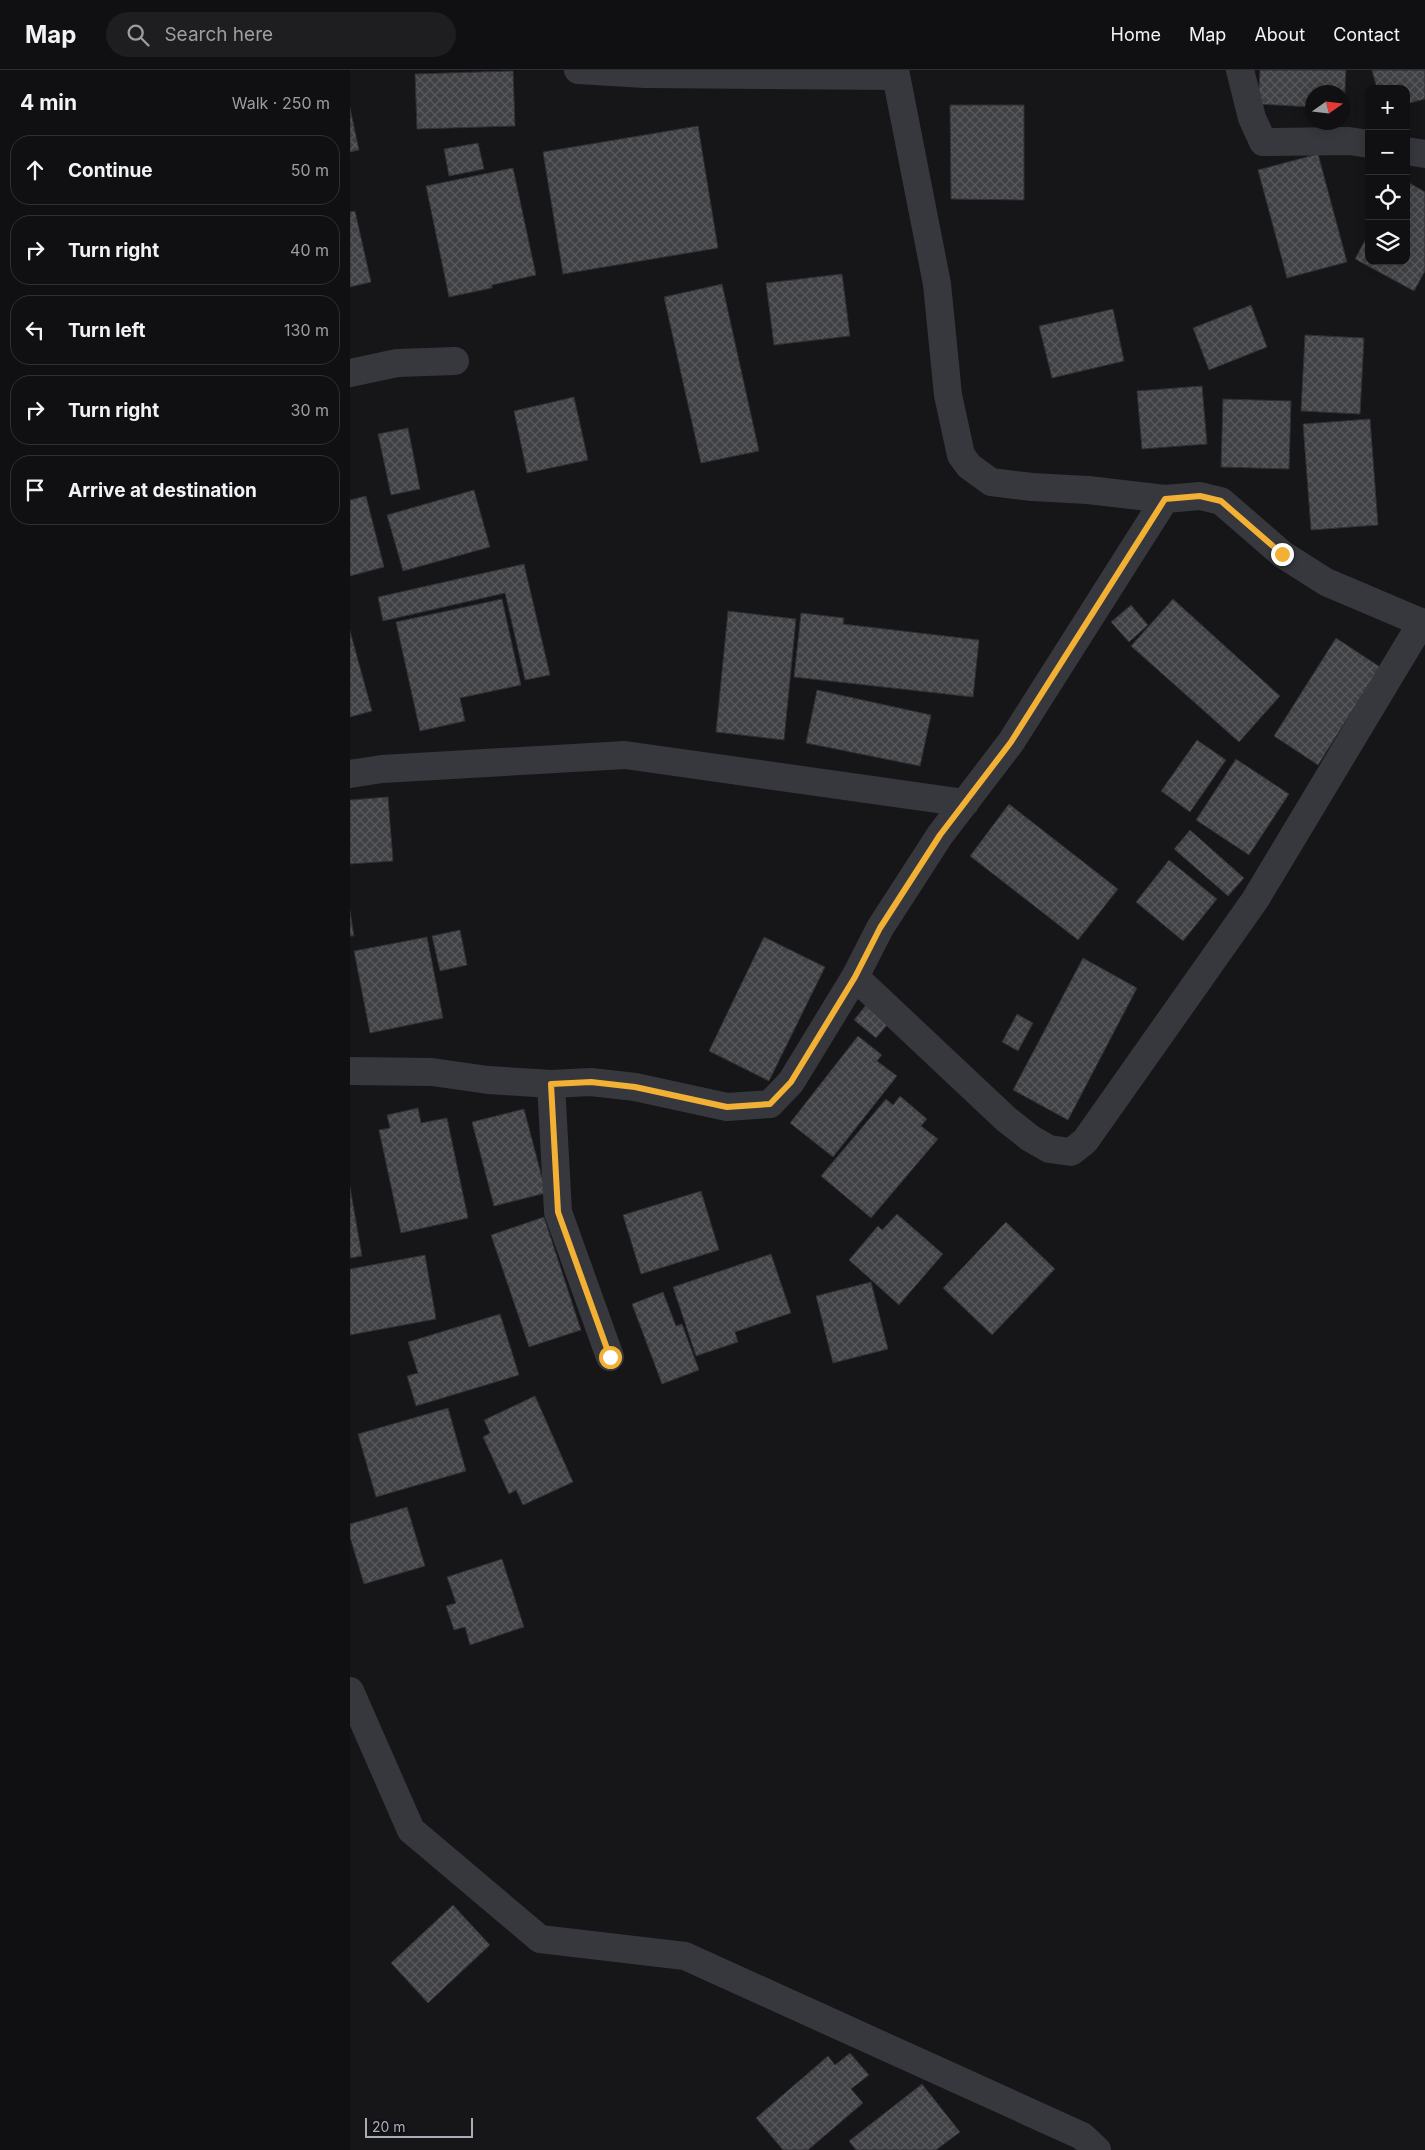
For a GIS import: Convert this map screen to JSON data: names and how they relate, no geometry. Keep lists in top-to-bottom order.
{
  "scale_bar": "20 m",
  "north": "right",
  "page": {
    "header": "Map",
    "search": "Search here",
    "nav": [
      "Home",
      "Map",
      "About",
      "Contact"
    ],
    "heading": ["4 min", "Walk · 250 m"],
    "map_buttons": ["+", "−"],
    "list": [
      ["Continue", "50 m"],
      ["Turn right", "40 m"],
      ["Turn left", "130 m"],
      ["Turn right", "30 m"],
      "Arrive at destination"
    ],
    "scale": "20 m"
  }
}
